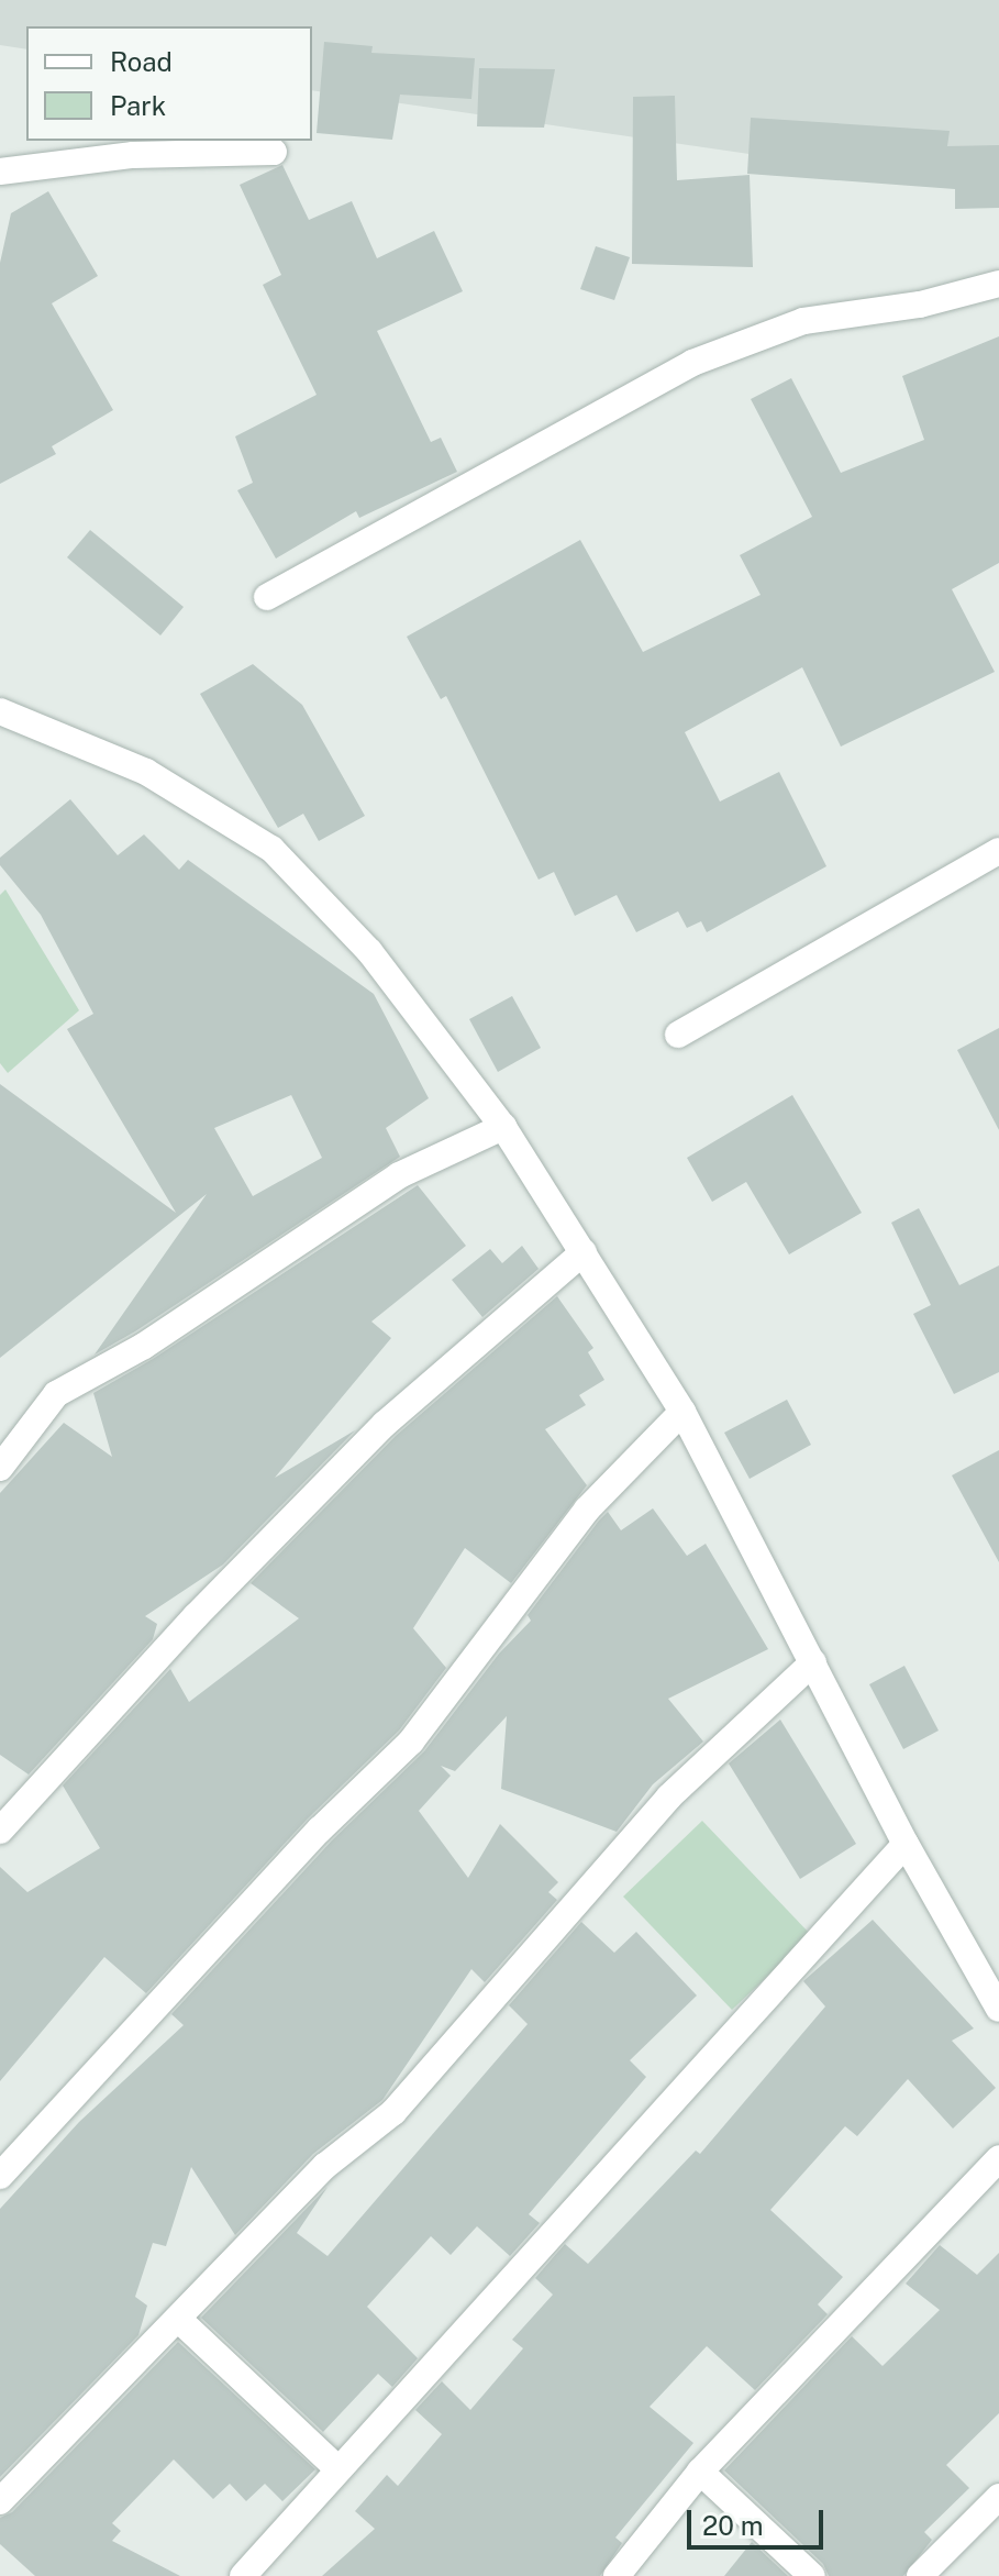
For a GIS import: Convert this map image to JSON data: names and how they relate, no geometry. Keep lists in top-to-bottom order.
{
  "legend": ["Road", "Park"],
  "scale_bar": "20 m"
}
